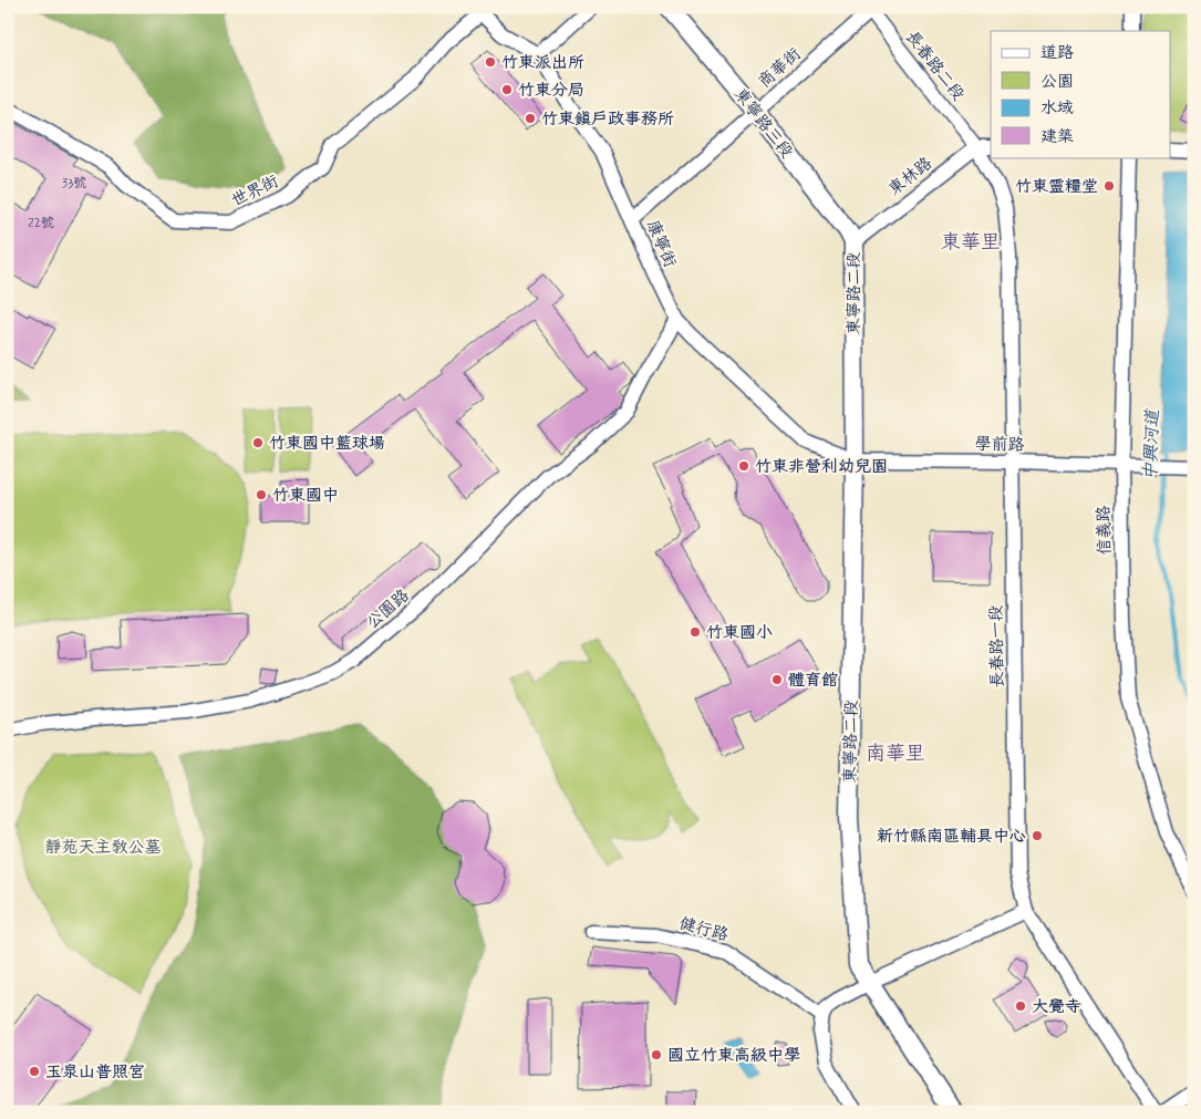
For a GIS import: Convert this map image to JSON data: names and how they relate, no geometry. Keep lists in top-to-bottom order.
{
  "streets": {
    "main road": ["東寧路三段", "東寧路二段"],
    "street": [
      "長春路二段",
      "商華街",
      "東林路",
      "世界街",
      "康寧街",
      "學前路",
      "信義路",
      "公園路",
      "長春路一段",
      "健行路"
    ]
  },
  "crossings": [
    ["長春路二段", "商華街"],
    ["長春路二段", "東林路"],
    ["長春路二段", "長春路一段"],
    ["商華街", "東寧路三段"],
    ["商華街", "康寧街"],
    ["東寧路三段", "東林路"],
    ["東寧路三段", "東寧路二段"],
    ["東林路", "東寧路二段"],
    ["東林路", "長春路一段"],
    ["康寧街", "東寧路二段"],
    ["康寧街", "學前路"],
    ["康寧街", "公園路"],
    ["東寧路二段", "學前路"],
    ["學前路", "信義路"],
    ["學前路", "長春路一段"]
  ],
  "districts": ["東華里", "南華里"],
  "water": ["中興河道"],
  "parks": ["靜苑天主教公墓"],
  "places": [
    "竹東派出所",
    "竹東分局",
    "竹東鎮戶政事務所",
    "竹東靈糧堂",
    "竹東國中籃球場",
    "竹東非營利幼兒園",
    "竹東國中",
    "竹東國小",
    "體育館",
    "新竹縣南區輔具中心",
    "大覺寺",
    "國立竹東高級中學",
    "玉泉山普照宮"
  ],
  "house_numbers": ["33號", "22號"],
  "legend": [
    "道路",
    "公園",
    "水域",
    "建築"
  ]
}
